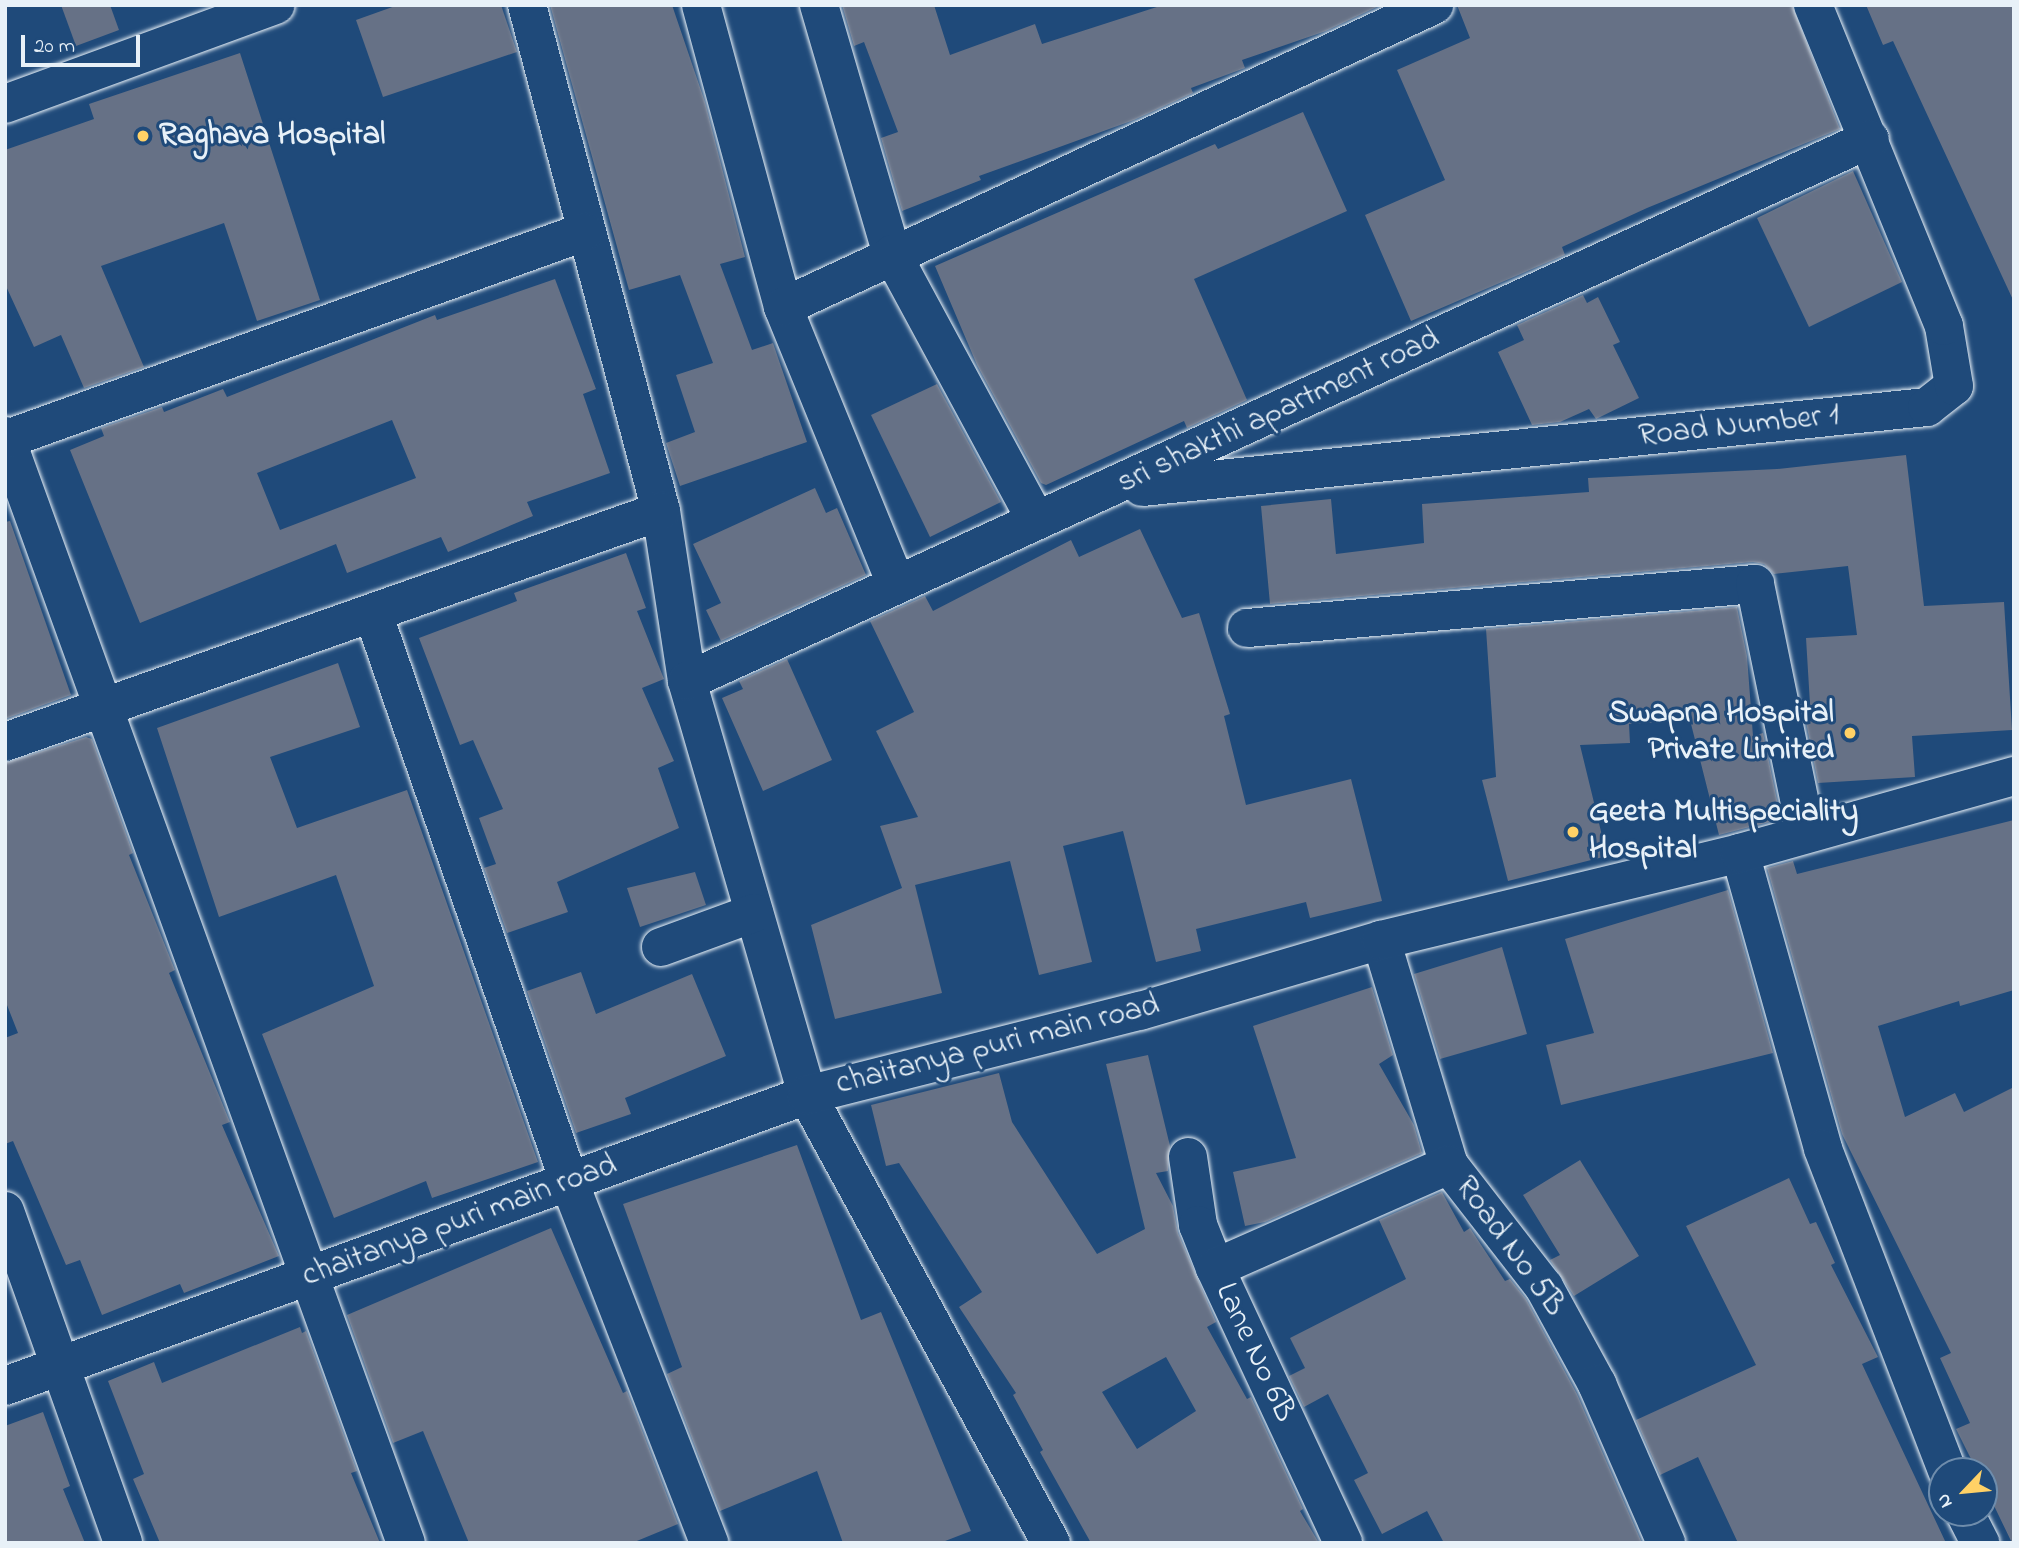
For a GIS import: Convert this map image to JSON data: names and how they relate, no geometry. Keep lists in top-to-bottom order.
{
  "streets": {
    "street": [
      "sri shakthi apartment road",
      "Road Number 1",
      "chaitanya puri main road",
      "Road No 5B",
      "Lane No 6B"
    ]
  },
  "crossings": [
    ["sri shakthi apartment road", "Road Number 1"],
    ["chaitanya puri main road", "Road No 5B"]
  ],
  "places": ["Raghava Hospital", "Swapna Hospital Private Limited", "Geeta Multispeciality Hospital"],
  "scale_bar": "20 m",
  "north": "bottom left"
}
